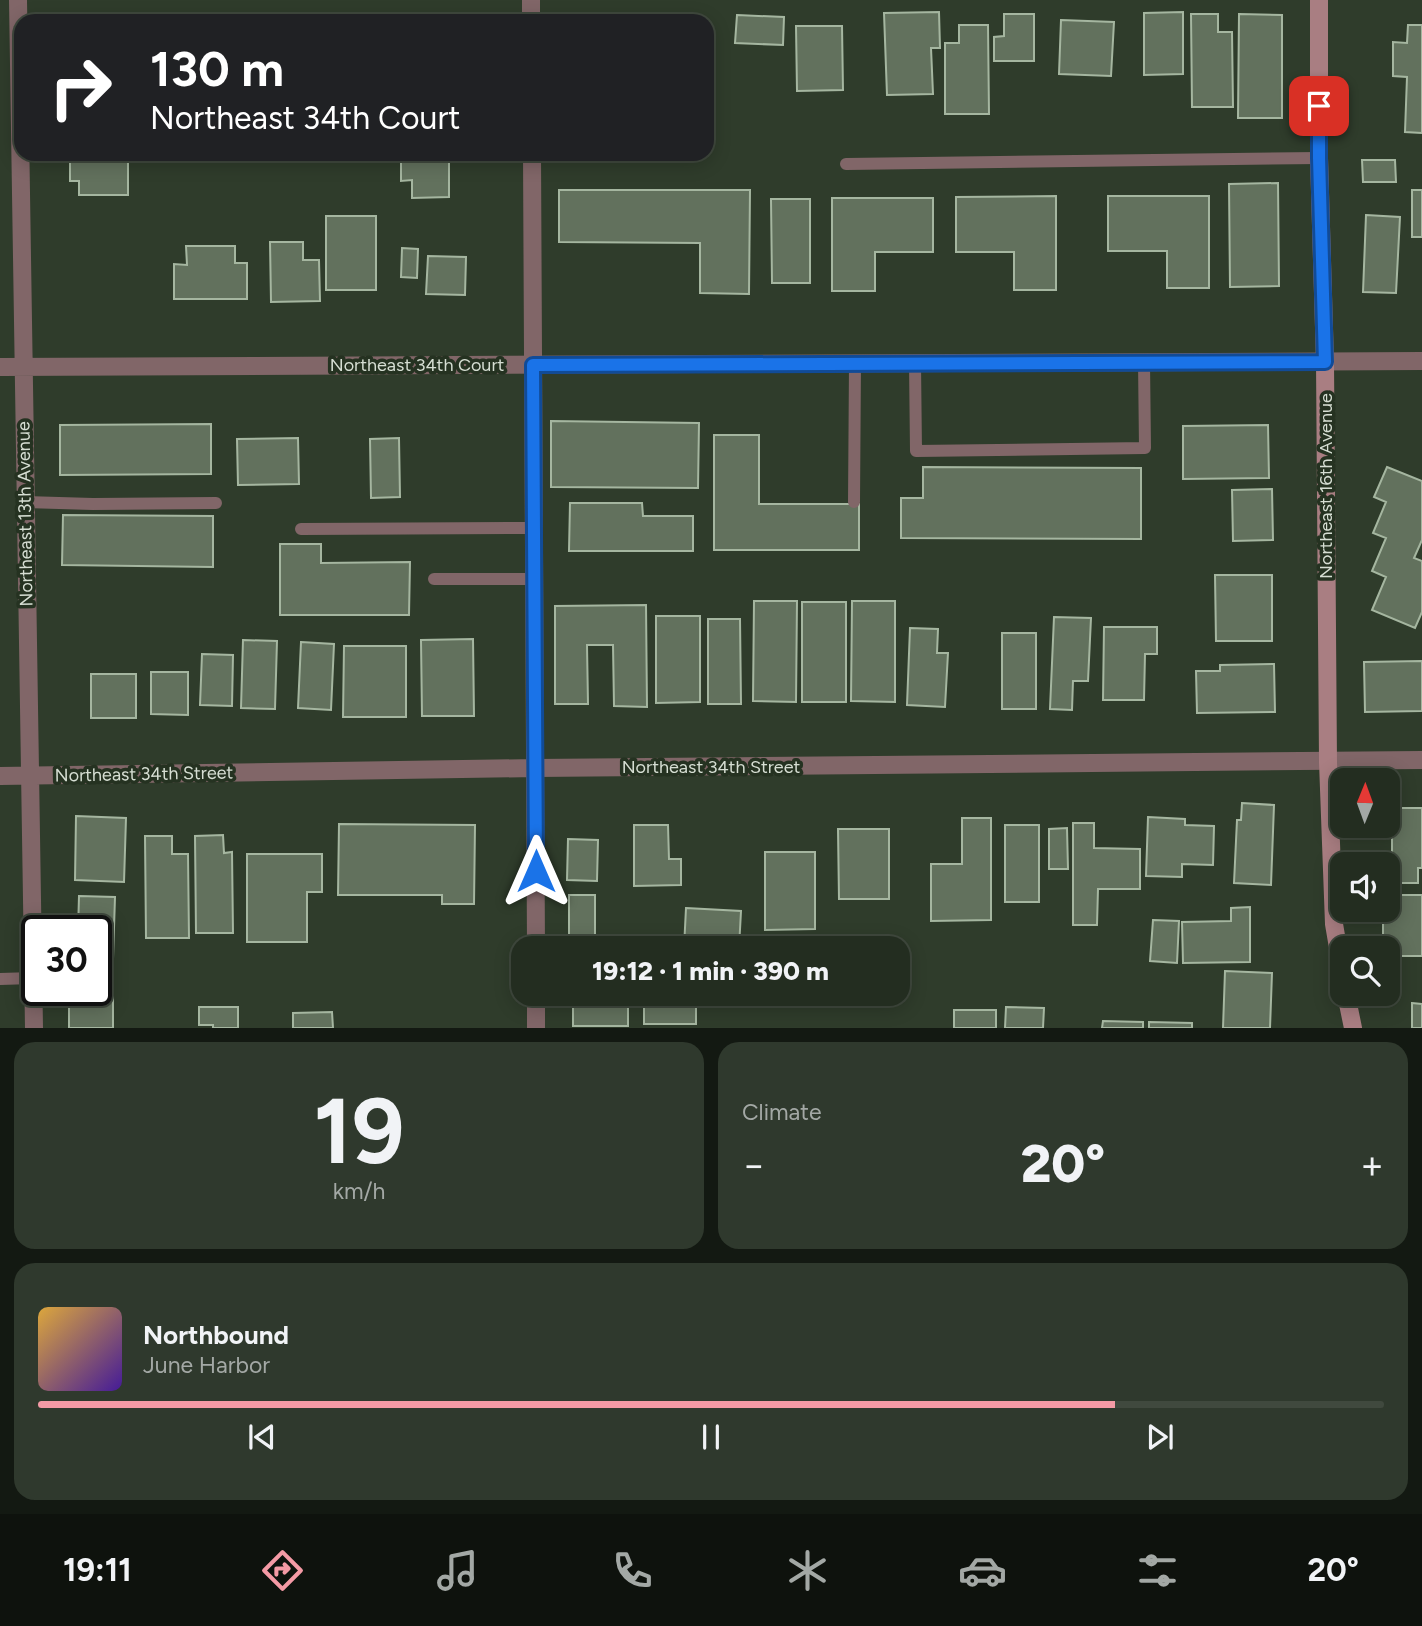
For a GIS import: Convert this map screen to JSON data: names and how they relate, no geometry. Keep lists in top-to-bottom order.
{
  "streets": {
    "street": [
      "Northeast 34th Court",
      "Northeast 16th Avenue",
      "Northeast 13th Avenue",
      "Northeast 34th Street"
    ]
  },
  "crossings": [
    ["Northeast 34th Court", "Northeast 16th Avenue"],
    ["Northeast 34th Court", "Northeast 13th Avenue"],
    ["Northeast 16th Avenue", "Northeast 34th Street"],
    ["Northeast 13th Avenue", "Northeast 34th Street"]
  ],
  "north": "top",
  "page": {
    "turn": ["130 m", "Northeast 34th Court"],
    "limit": "30",
    "trip": "19:12 · 1 min · 390 m",
    "tile": [
      ["19", "km/h"],
      "Climate"
    ],
    "heat": ["−", "20°", "+"],
    "song": ["Northbound", "June Harbor"],
    "tabs": ["19:11", "20°"]
  }
}
